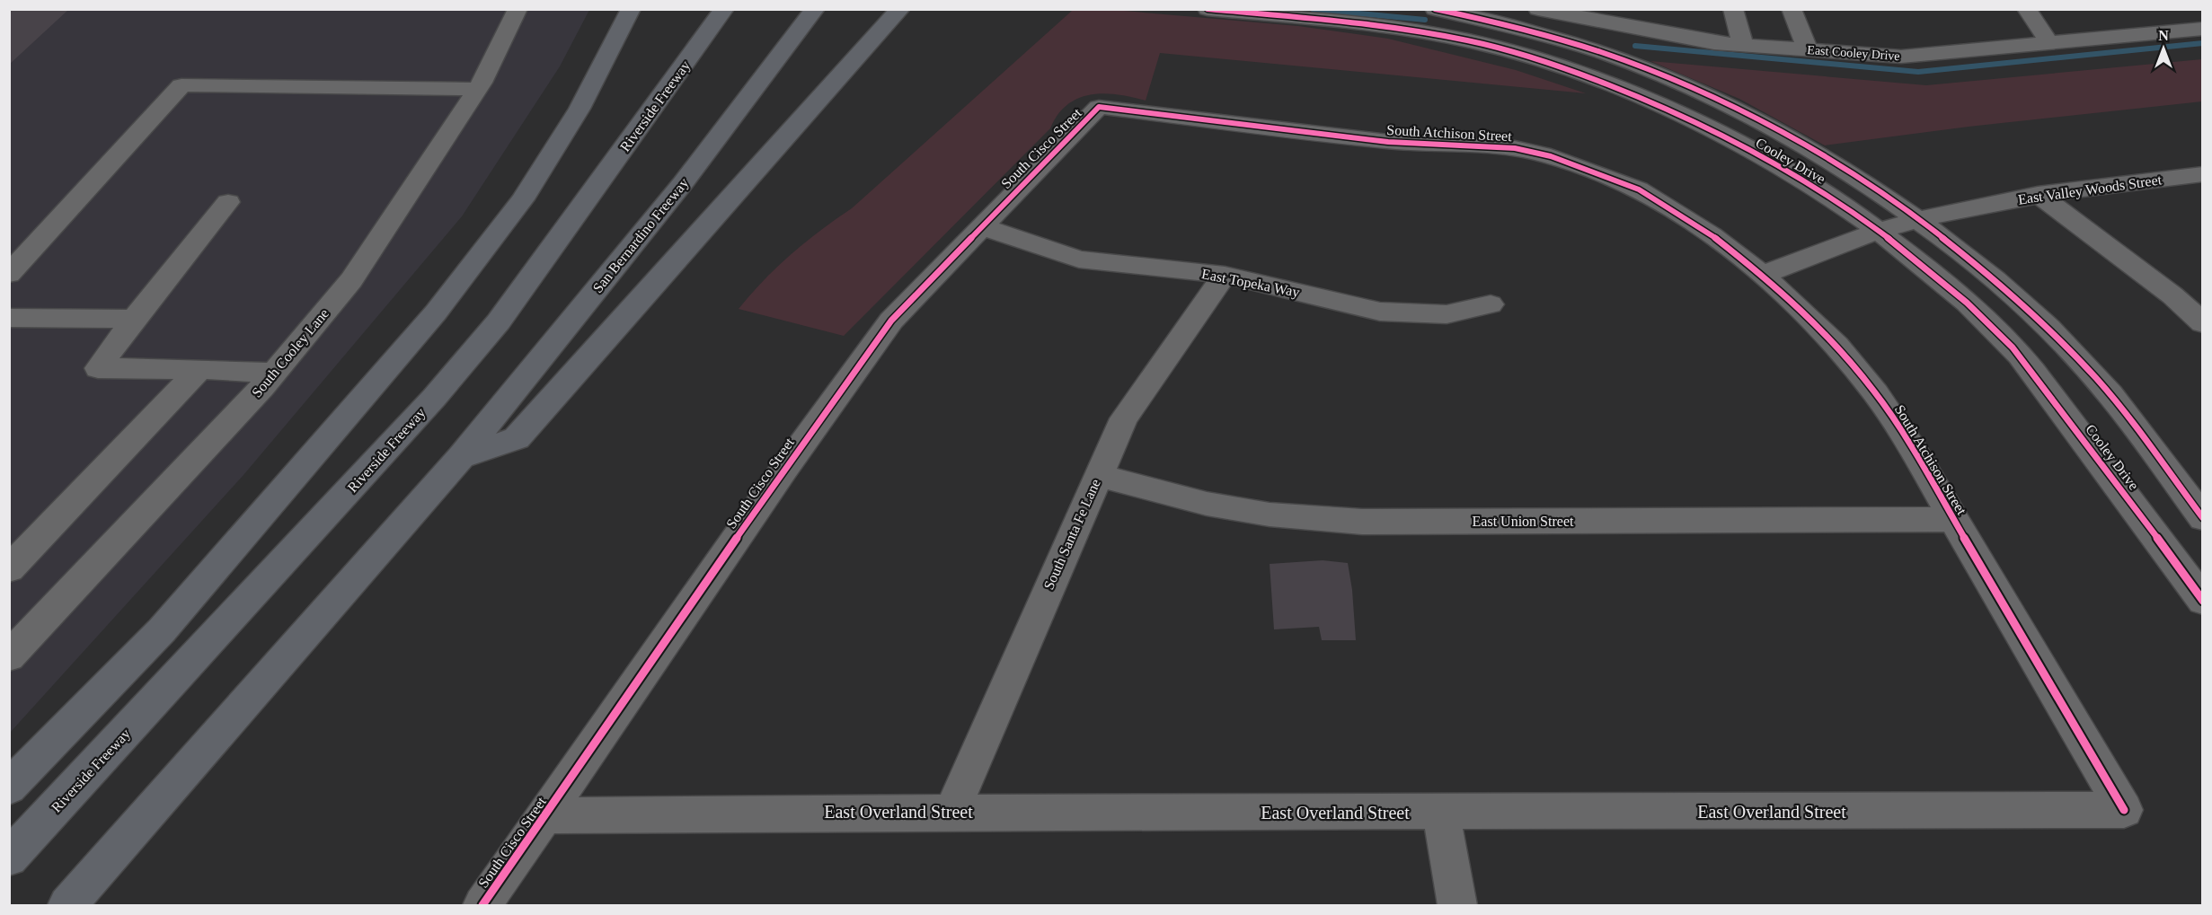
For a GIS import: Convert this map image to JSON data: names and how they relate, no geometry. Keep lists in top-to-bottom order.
{
  "streets": {
    "highway": ["Riverside Freeway", "San Bernardino Freeway"],
    "street": [
      "East Cooley Drive",
      "South Atchison Street",
      "South Cisco Street",
      "Cooley Drive",
      "East Valley Woods Street",
      "East Topeka Way",
      "South Cooley Lane",
      "East Union Street",
      "South Santa Fe Lane",
      "East Overland Street"
    ]
  },
  "crossings": [
    ["South Atchison Street", "South Cisco Street"],
    ["South Atchison Street", "East Valley Woods Street"],
    ["South Atchison Street", "East Union Street"],
    ["South Atchison Street", "East Overland Street"],
    ["South Cisco Street", "East Topeka Way"],
    ["South Cisco Street", "East Overland Street"],
    ["Cooley Drive", "East Valley Woods Street"],
    ["East Topeka Way", "South Santa Fe Lane"],
    ["East Union Street", "South Santa Fe Lane"],
    ["South Santa Fe Lane", "East Overland Street"]
  ],
  "north": "top"
}
